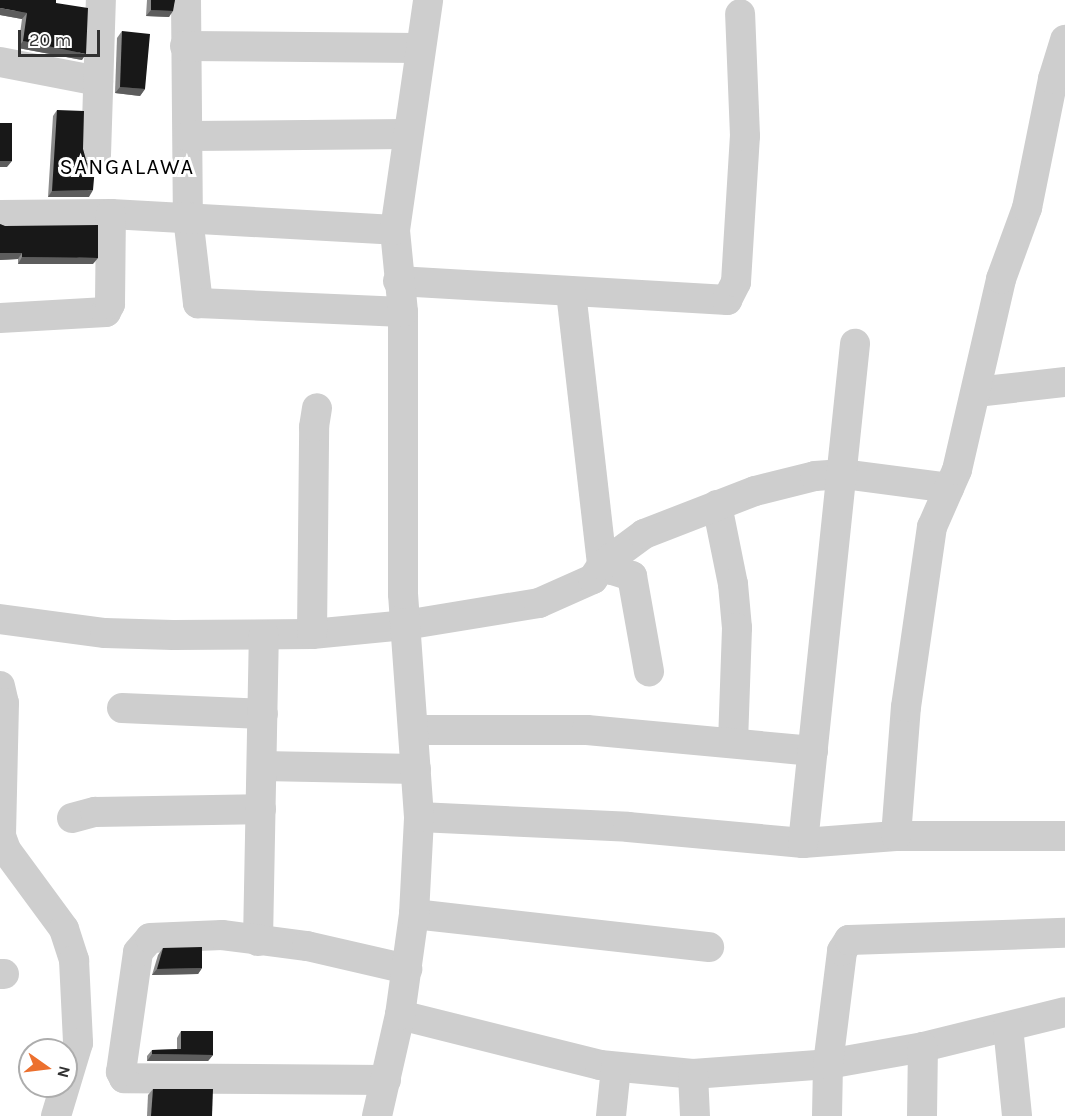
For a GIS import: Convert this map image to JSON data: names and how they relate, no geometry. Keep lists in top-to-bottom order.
{
  "districts": ["SANGALAWA"],
  "scale_bar": "20 m",
  "north": "right"
}
